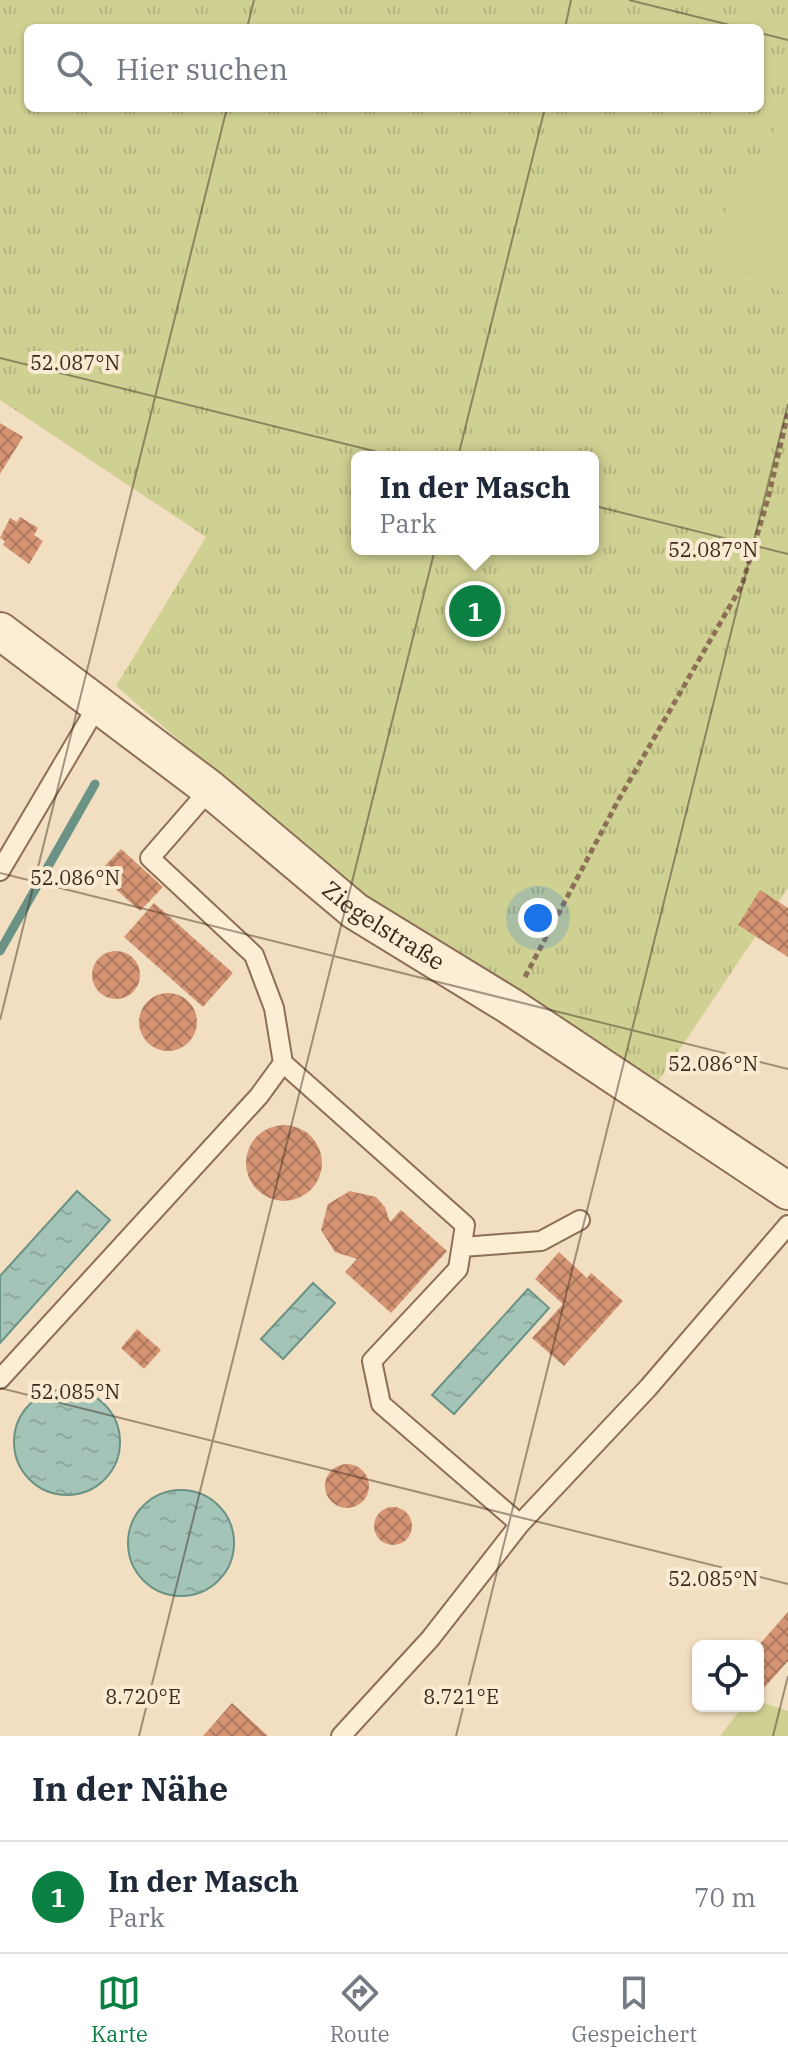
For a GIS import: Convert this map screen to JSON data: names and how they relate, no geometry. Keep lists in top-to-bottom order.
{
  "streets": {
    "street": ["Ziegelstraße"]
  },
  "page": {
    "search": "Hier suchen",
    "popup": ["In der Masch", "Park"],
    "pins": "1",
    "heading": "In der Nähe",
    "list": [
      {
        "mark": "1",
        "name": "In der Masch",
        "note": "Park",
        "value": "70 m"
      }
    ],
    "nav": ["Karte", "Route", "Gespeichert"]
  },
  "coordinates": [
    "52.087°N",
    "52.086°N",
    "52.085°N",
    "8.720°E",
    "8.721°E"
  ]
}
